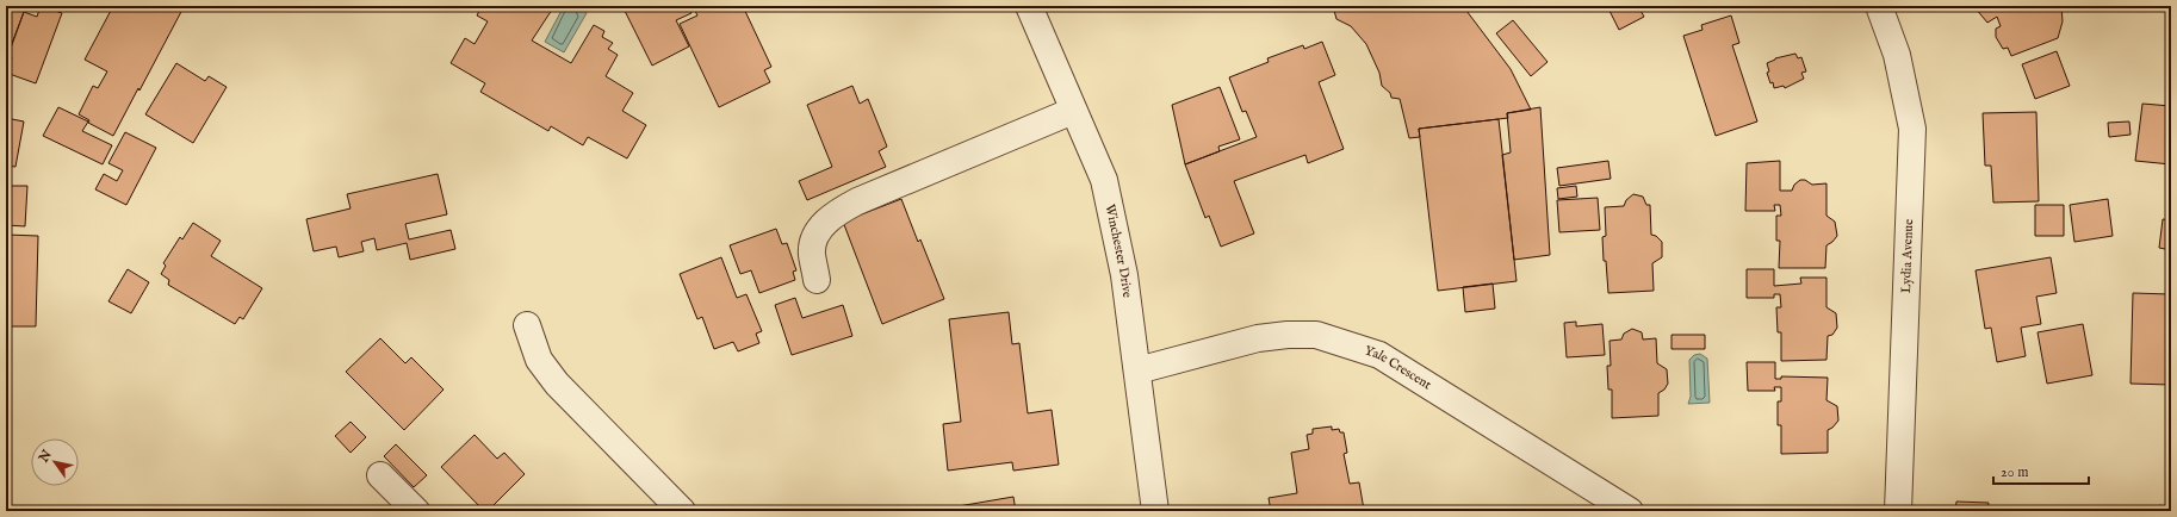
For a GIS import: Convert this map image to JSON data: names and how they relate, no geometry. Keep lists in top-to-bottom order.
{
  "streets": {
    "street": ["Winchester Drive", "Lydia Avenue", "Yale Crescent"]
  },
  "crossings": [
    ["Winchester Drive", "Yale Crescent"]
  ],
  "scale_bar": "20 m",
  "north": "top left"
}
